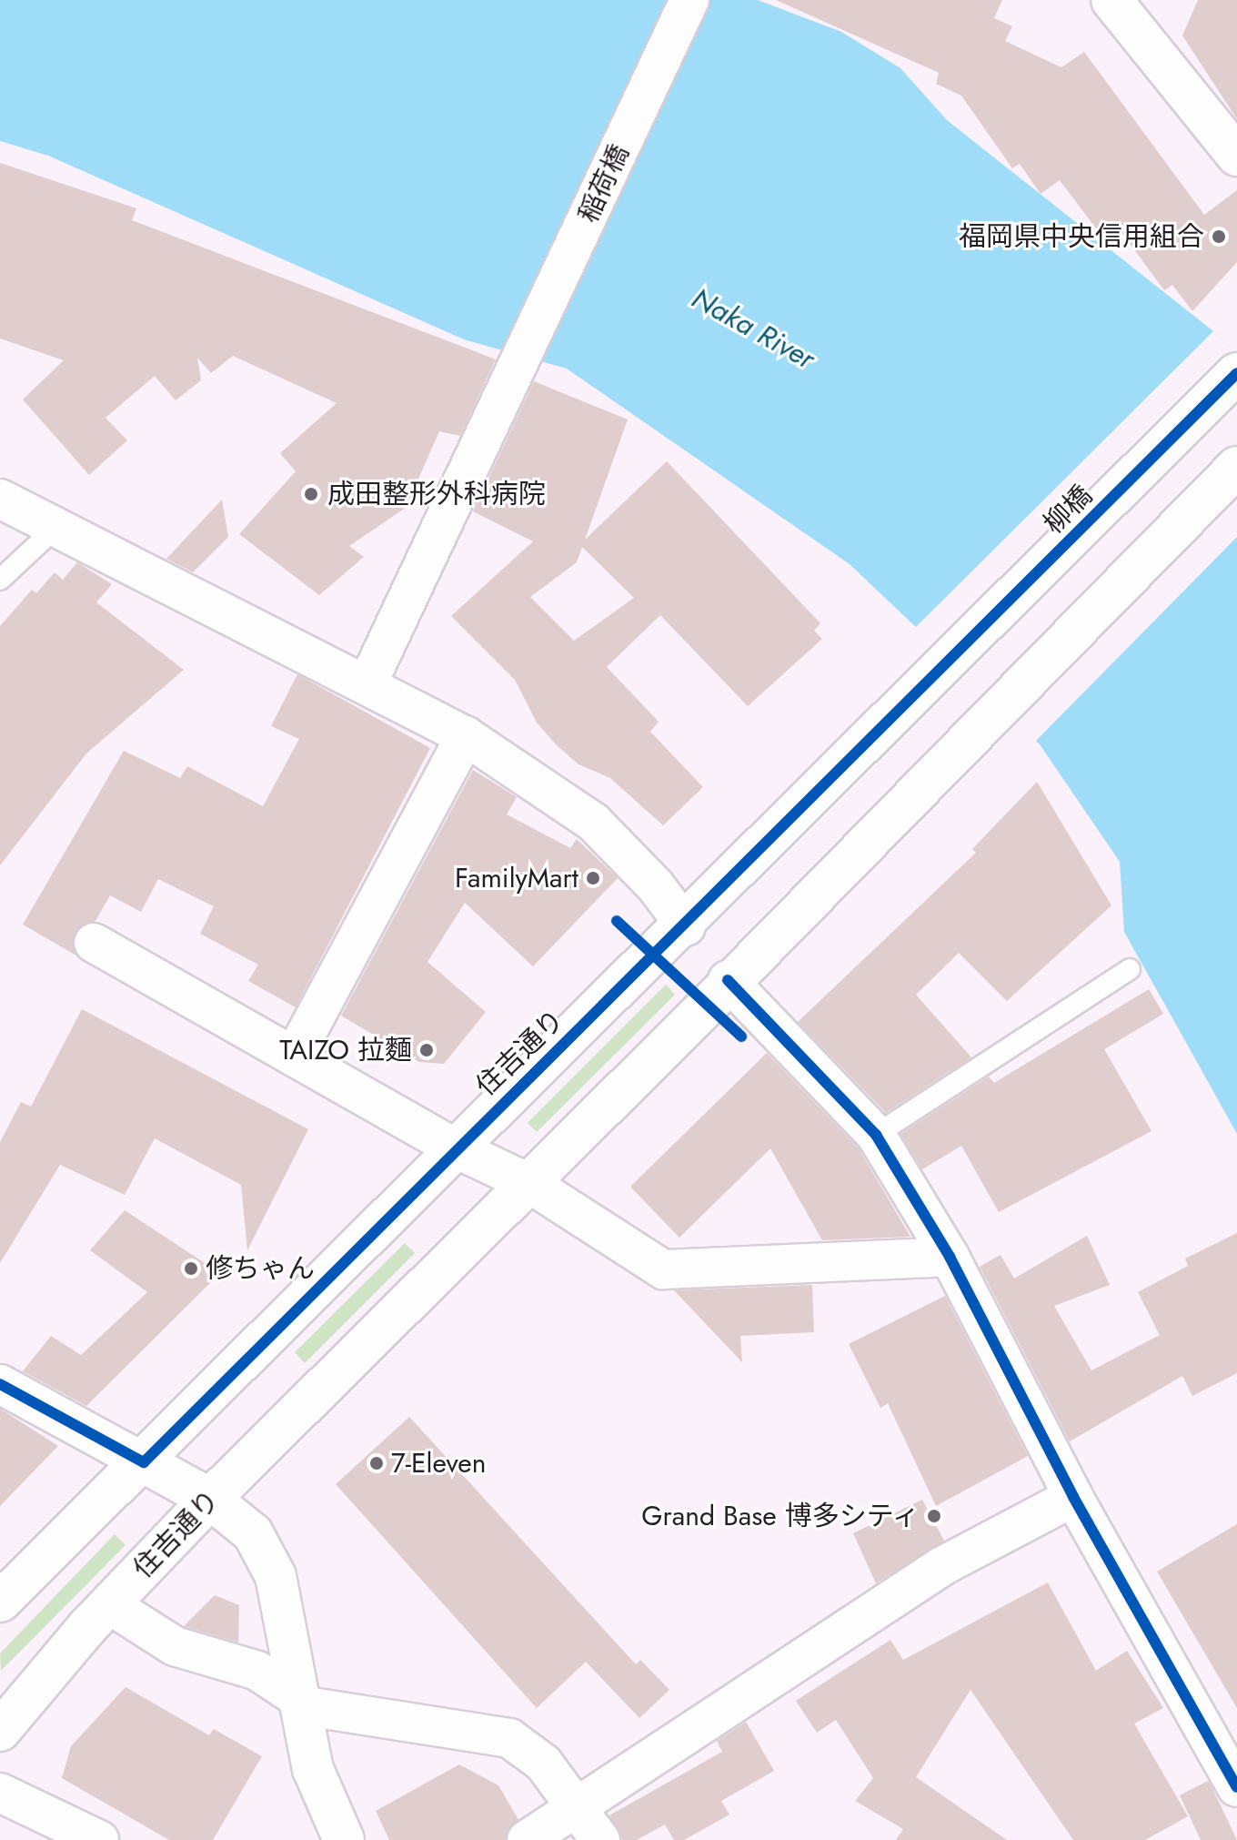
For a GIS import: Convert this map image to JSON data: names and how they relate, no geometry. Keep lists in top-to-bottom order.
{
  "streets": {
    "street": ["稲荷橋", "柳橋", "住吉通り"]
  },
  "crossings": [
    ["柳橋", "住吉通り"]
  ],
  "water": ["Naka River"],
  "places": [
    "福岡県中央信用組合",
    "成田整形外科病院",
    "FamilyMart",
    "TAIZO 拉麵",
    "修ちゃん",
    "7-Eleven",
    "Grand Base 博多シティ"
  ]
}
